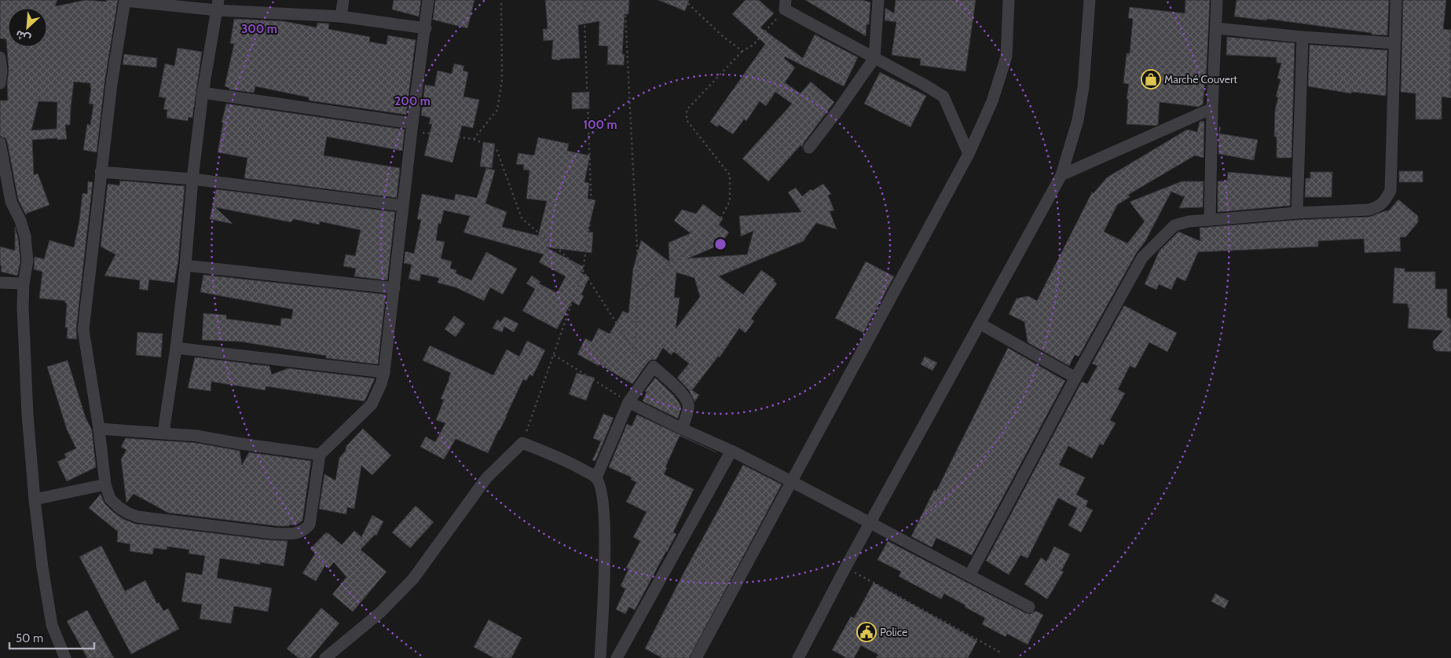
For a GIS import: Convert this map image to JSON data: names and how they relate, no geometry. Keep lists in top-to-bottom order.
{
  "places": {
    "shop": ["Marché Couvert"],
    "public building": ["Police"]
  },
  "scale_bar": "50 m",
  "north": "bottom left",
  "rings": ["300 m", "200 m", "100 m"]
}
